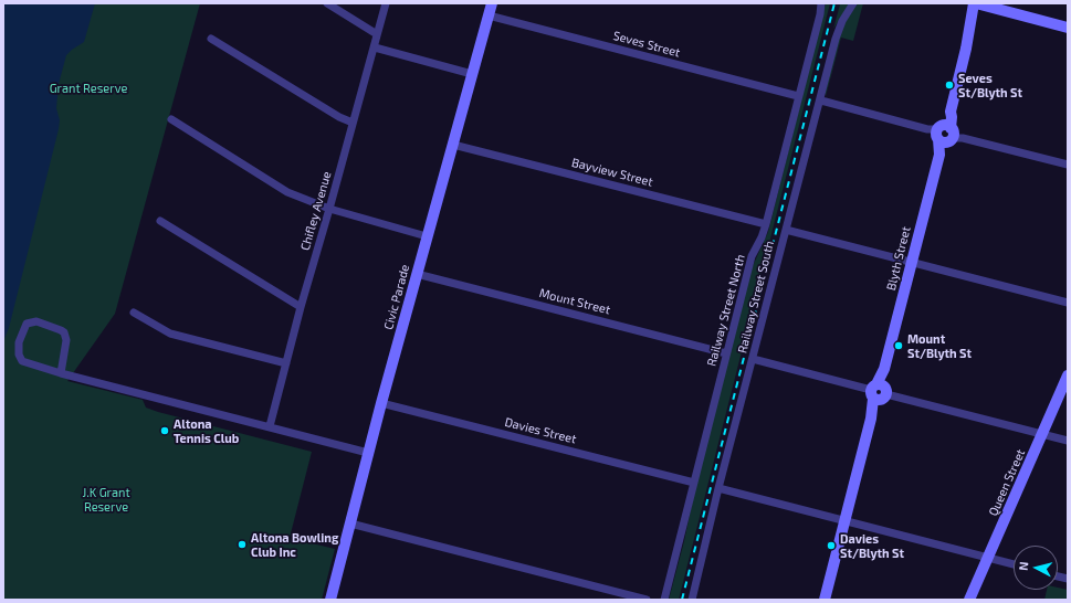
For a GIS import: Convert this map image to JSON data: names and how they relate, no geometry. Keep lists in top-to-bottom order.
{
  "streets": {
    "street": [
      "Seves Street",
      "Bayview Street",
      "Chifley Avenue",
      "Blyth Street",
      "Civic Parade",
      "Railway Street South",
      "Mount Street",
      "Railway Street North",
      "Davies Street",
      "Queen Street"
    ]
  },
  "crossings": [
    ["Seves Street", "Civic Parade"],
    ["Seves Street", "Railway Street North"],
    ["Bayview Street", "Civic Parade"],
    ["Bayview Street", "Railway Street North"],
    ["Civic Parade", "Mount Street"],
    ["Civic Parade", "Davies Street"],
    ["Mount Street", "Railway Street North"],
    ["Railway Street North", "Davies Street"]
  ],
  "parks": ["Grant Reserve", "J.K Grant Reserve"],
  "places": [
    "Seves St/Blyth St",
    "Mount St/Blyth St",
    "Altona Tennis Club",
    "Altona Bowling Club Inc",
    "Davies St/Blyth St"
  ],
  "north": "left"
}
